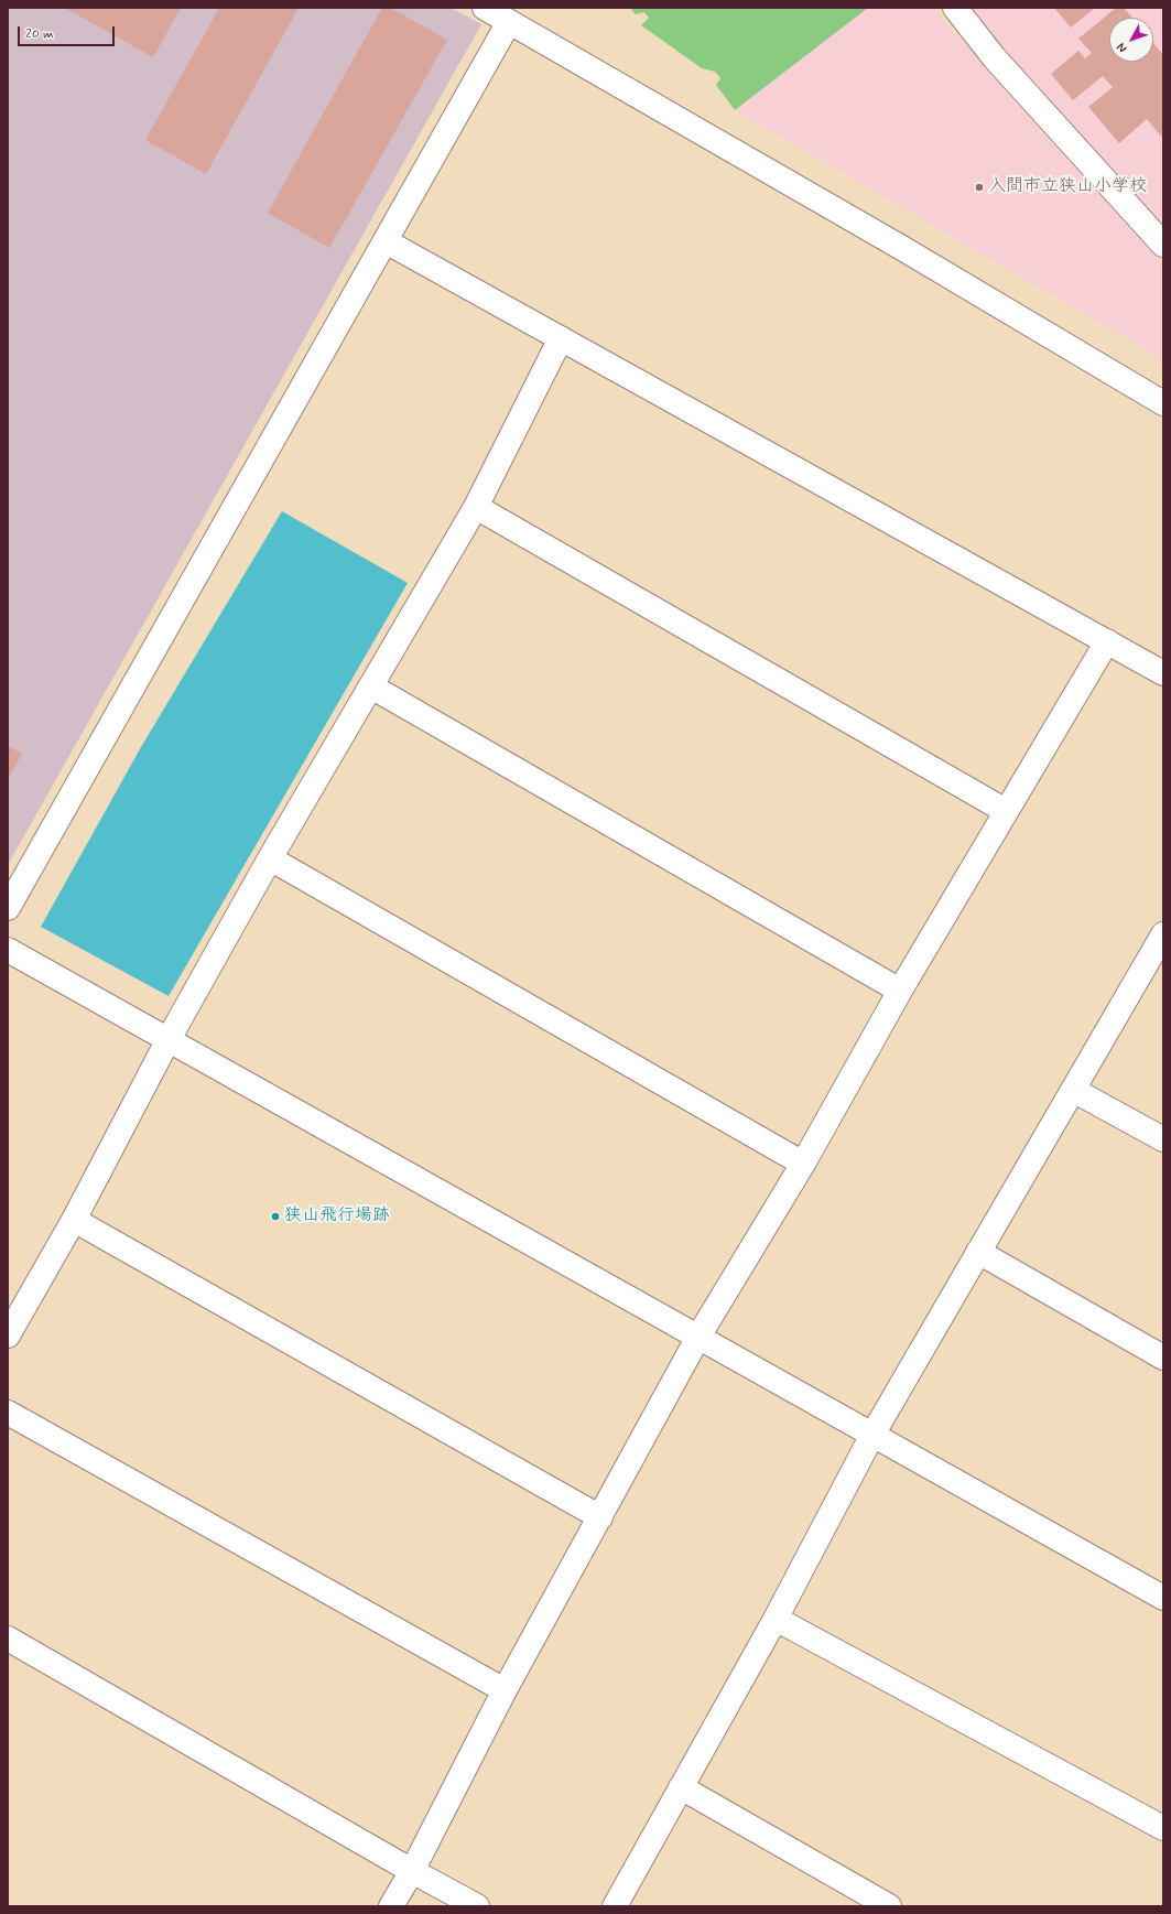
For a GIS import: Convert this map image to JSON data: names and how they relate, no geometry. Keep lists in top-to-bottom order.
{
  "places": ["入間市立狭山小学校", "狭山飛行場跡"],
  "scale_bar": "20 m",
  "north": "bottom left"
}
